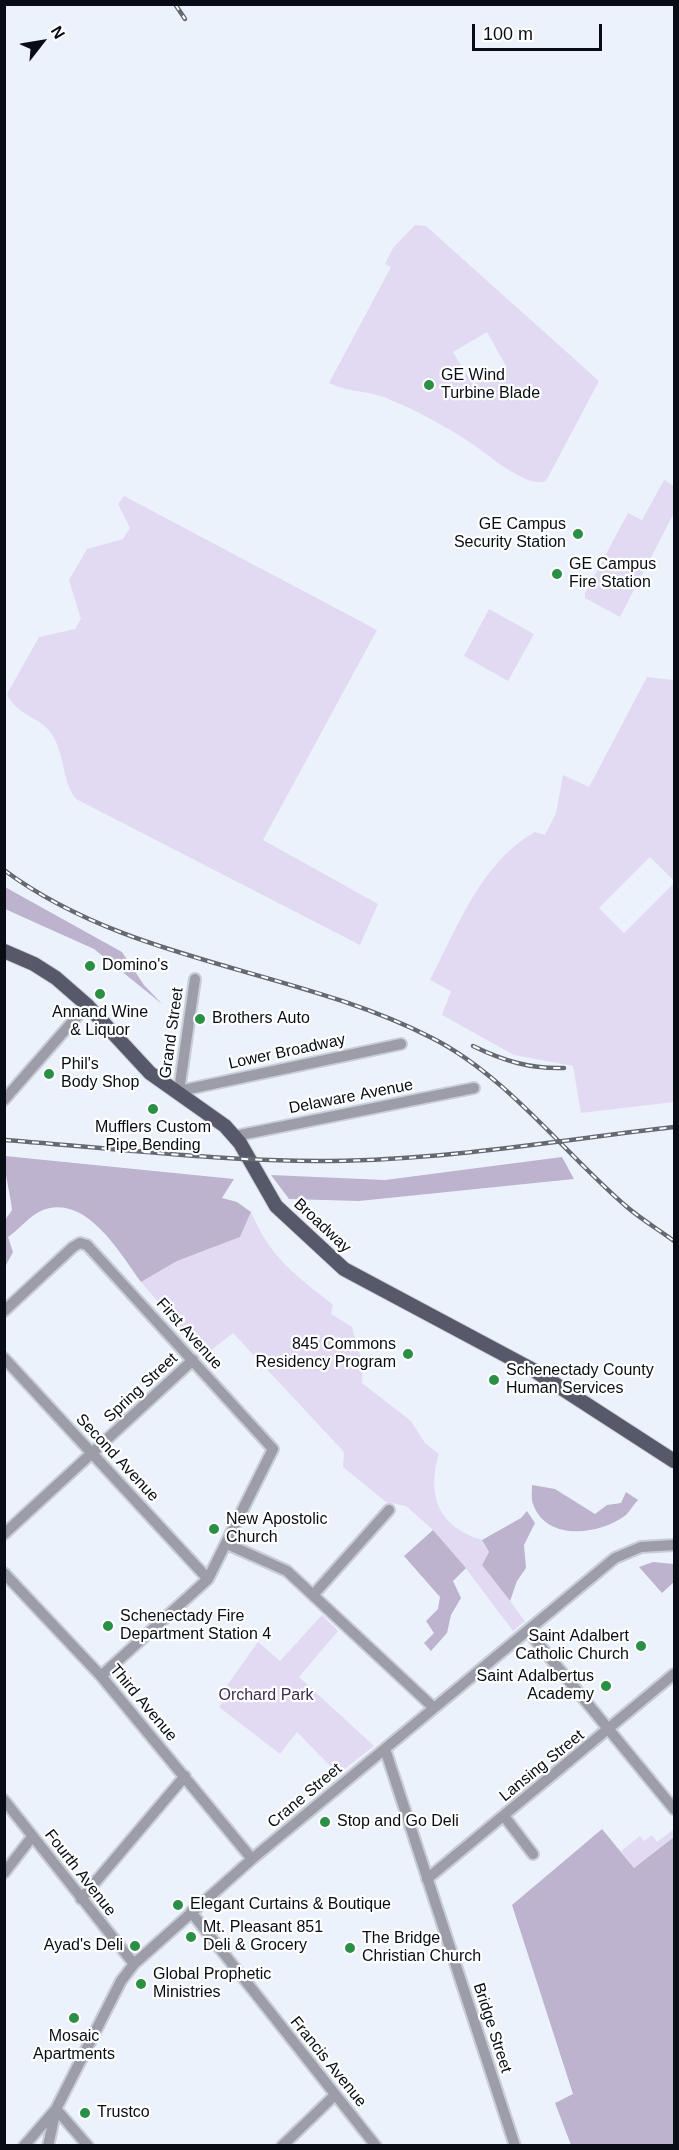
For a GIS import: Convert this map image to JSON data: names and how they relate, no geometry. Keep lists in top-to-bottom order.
{
  "streets": {
    "main road": ["Broadway"],
    "street": [
      "Grand Street",
      "Lower Broadway",
      "Delaware Avenue",
      "First Avenue",
      "Spring Street",
      "Second Avenue",
      "Third Avenue",
      "Lansing Street",
      "Crane Street",
      "Fourth Avenue",
      "Bridge Street",
      "Francis Avenue"
    ]
  },
  "crossings": [
    ["Grand Street", "Lower Broadway"],
    ["Grand Street", "Broadway"],
    ["Lower Broadway", "Broadway"],
    ["Delaware Avenue", "Broadway"],
    ["First Avenue", "Spring Street"],
    ["Spring Street", "Second Avenue"],
    ["Third Avenue", "Crane Street"],
    ["Lansing Street", "Bridge Street"],
    ["Crane Street", "Fourth Avenue"],
    ["Crane Street", "Bridge Street"],
    ["Crane Street", "Francis Avenue"]
  ],
  "parks": ["Orchard Park"],
  "places": [
    "GE Wind Turbine Blade",
    "GE Campus Security Station",
    "GE Campus Fire Station",
    "Domino's",
    "Annand Wine & Liquor",
    "Brothers Auto",
    "Phil's Body Shop",
    "Mufflers Custom Pipe Bending",
    "845 Commons Residency Program",
    "Schenectady County Human Services",
    "New Apostolic Church",
    "Schenectady Fire Department Station 4",
    "Saint Adalbert Catholic Church",
    "Saint Adalbertus Academy",
    "Stop and Go Deli",
    "Elegant Curtains & Boutique",
    "Mt. Pleasant 851 Deli & Grocery",
    "Ayad's Deli",
    "The Bridge Christian Church",
    "Global Prophetic Ministries",
    "Mosaic Apartments",
    "Trustco"
  ],
  "scale_bar": "100 m",
  "north": "top right"
}
